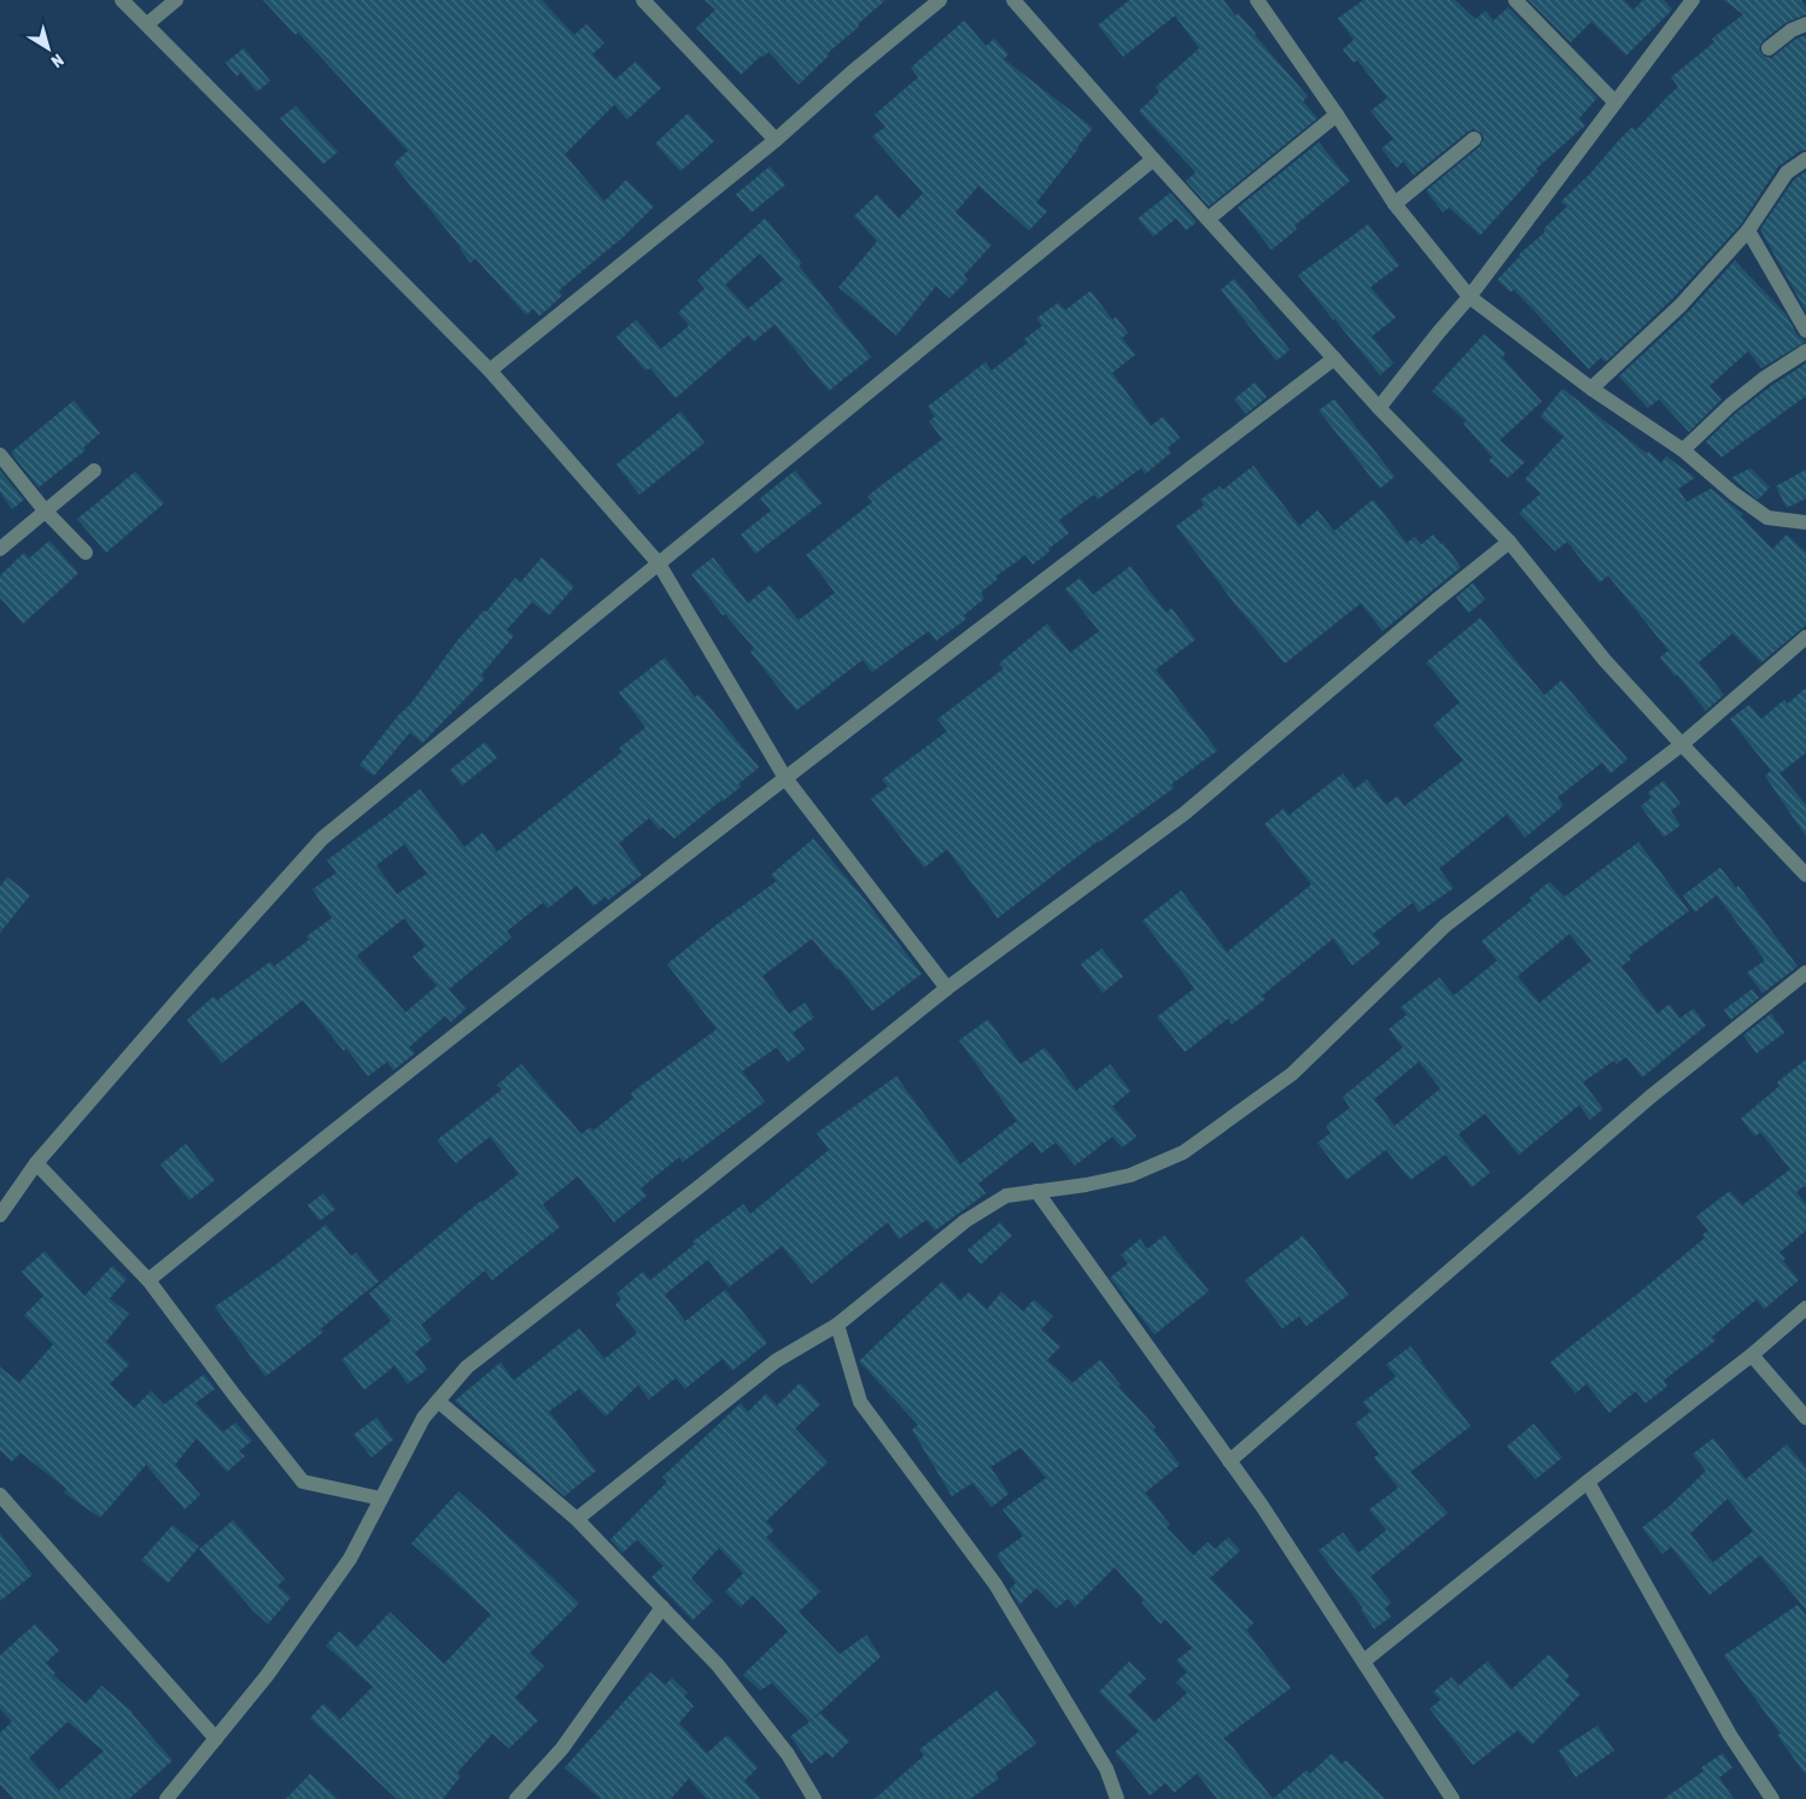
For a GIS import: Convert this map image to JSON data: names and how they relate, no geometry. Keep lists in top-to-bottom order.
{
  "north": "bottom right"
}
